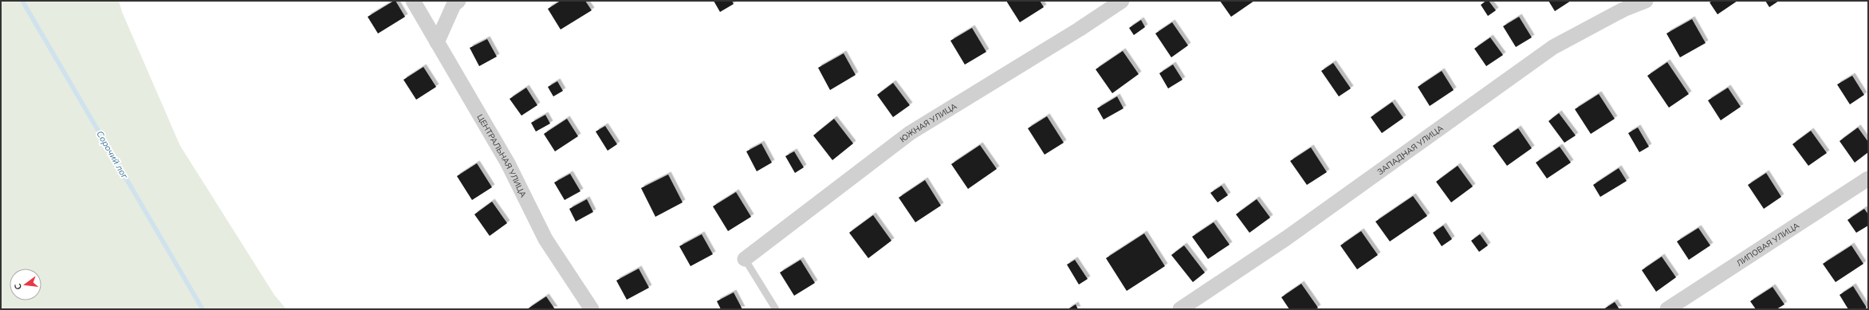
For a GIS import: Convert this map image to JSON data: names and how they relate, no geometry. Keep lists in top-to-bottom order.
{
  "streets": {
    "street": [
      "ЮЖНАЯ УЛИЦА",
      "ЗАПАДНАЯ УЛИЦА",
      "ЦЕНТРАЛЬНАЯ УЛИЦА",
      "ЛИПОВАЯ УЛИЦА"
    ]
  },
  "water": ["Сорочий лог"],
  "north": "left"
}
